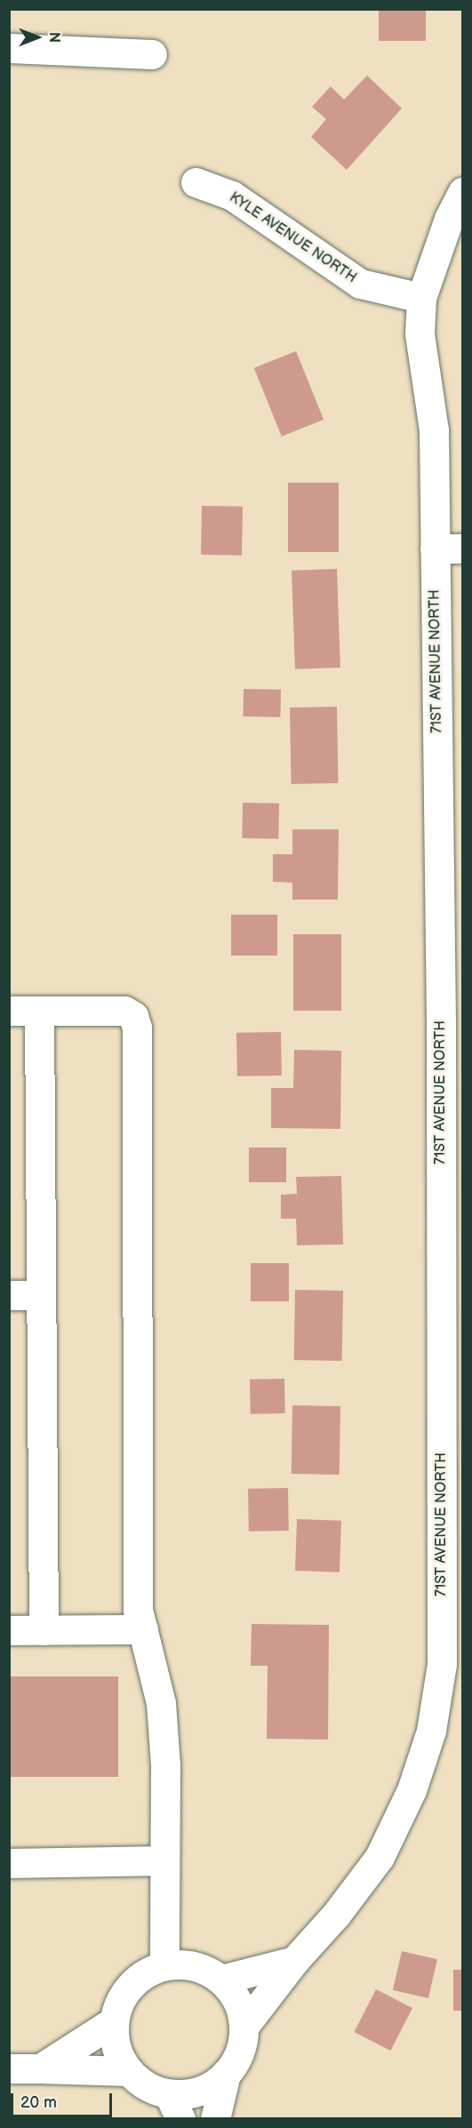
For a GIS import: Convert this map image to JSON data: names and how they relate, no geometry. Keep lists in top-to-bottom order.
{
  "streets": {
    "street": ["KYLE AVENUE NORTH", "71ST AVENUE NORTH"]
  },
  "crossings": [
    ["KYLE AVENUE NORTH", "71ST AVENUE NORTH"]
  ],
  "scale_bar": "20 m",
  "north": "right"
}
